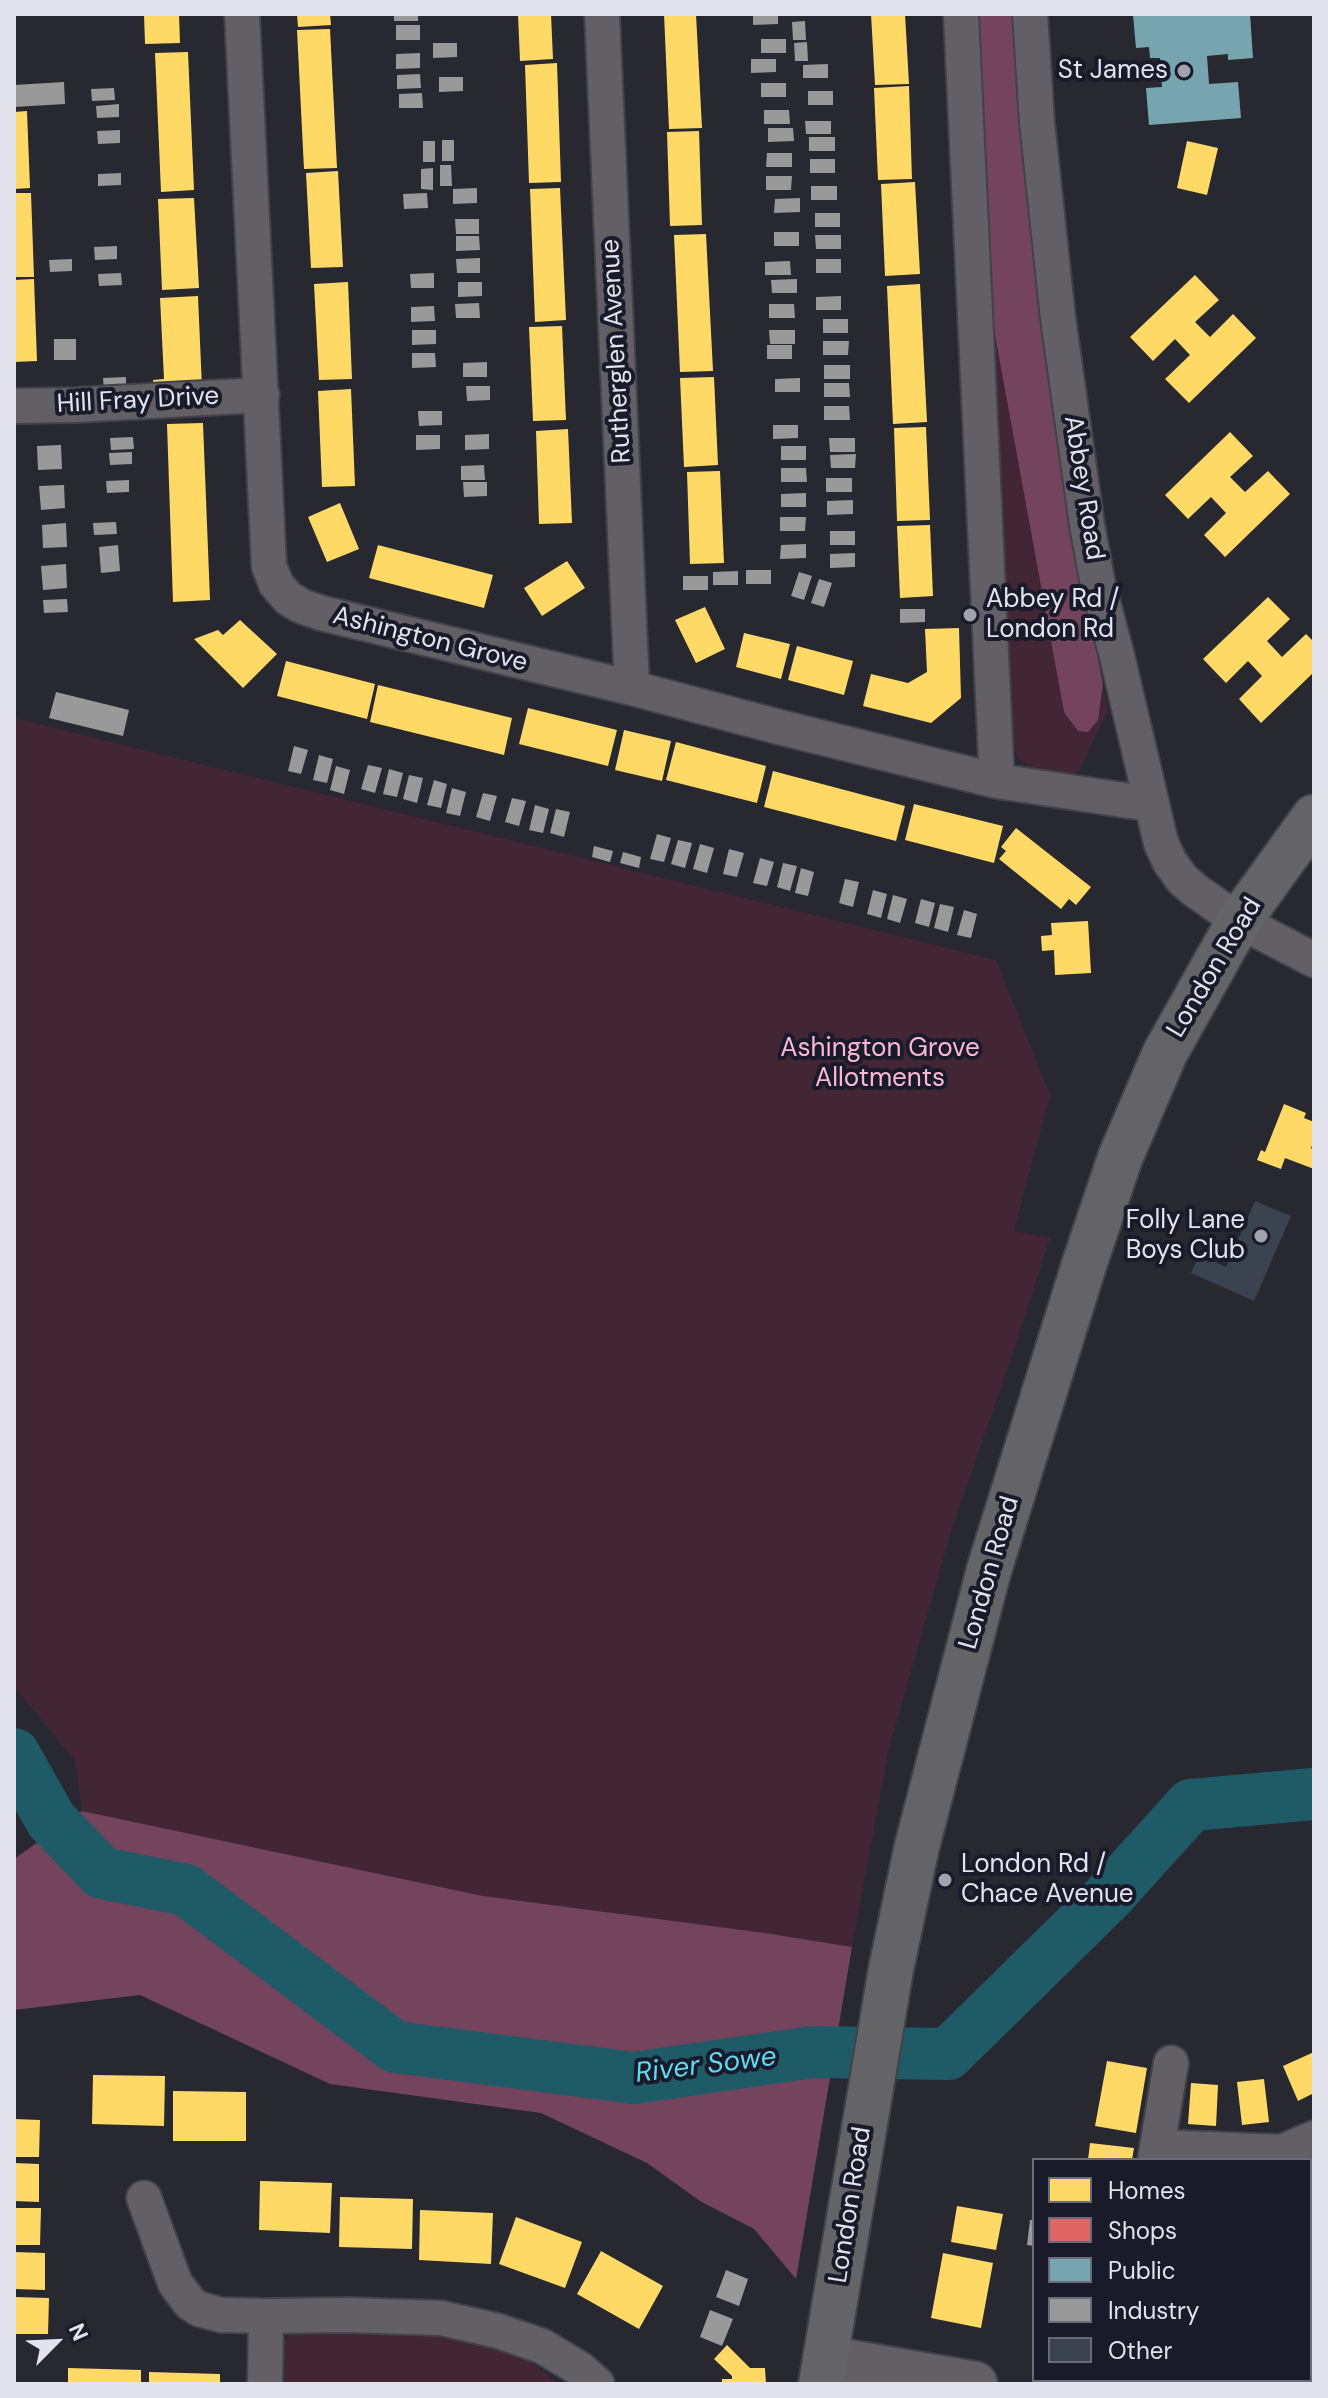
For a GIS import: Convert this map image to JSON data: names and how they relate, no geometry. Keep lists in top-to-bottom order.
{
  "streets": {
    "main road": ["London Road"],
    "street": [
      "Rutherglen Avenue",
      "Hill Fray Drive",
      "Abbey Road",
      "Ashington Grove"
    ]
  },
  "crossings": [
    ["Rutherglen Avenue", "Ashington Grove"],
    ["Hill Fray Drive", "Ashington Grove"],
    ["Abbey Road", "Ashington Grove"],
    ["Abbey Road", "London Road"]
  ],
  "water": ["River Sowe"],
  "parks": ["Ashington Grove Allotments"],
  "places": [
    "St James",
    "Abbey Rd / London Rd",
    "Folly Lane Boys Club",
    "London Rd / Chace Avenue"
  ],
  "legend": [
    "Homes",
    "Shops",
    "Public",
    "Industry",
    "Other"
  ],
  "north": "top right"
}
